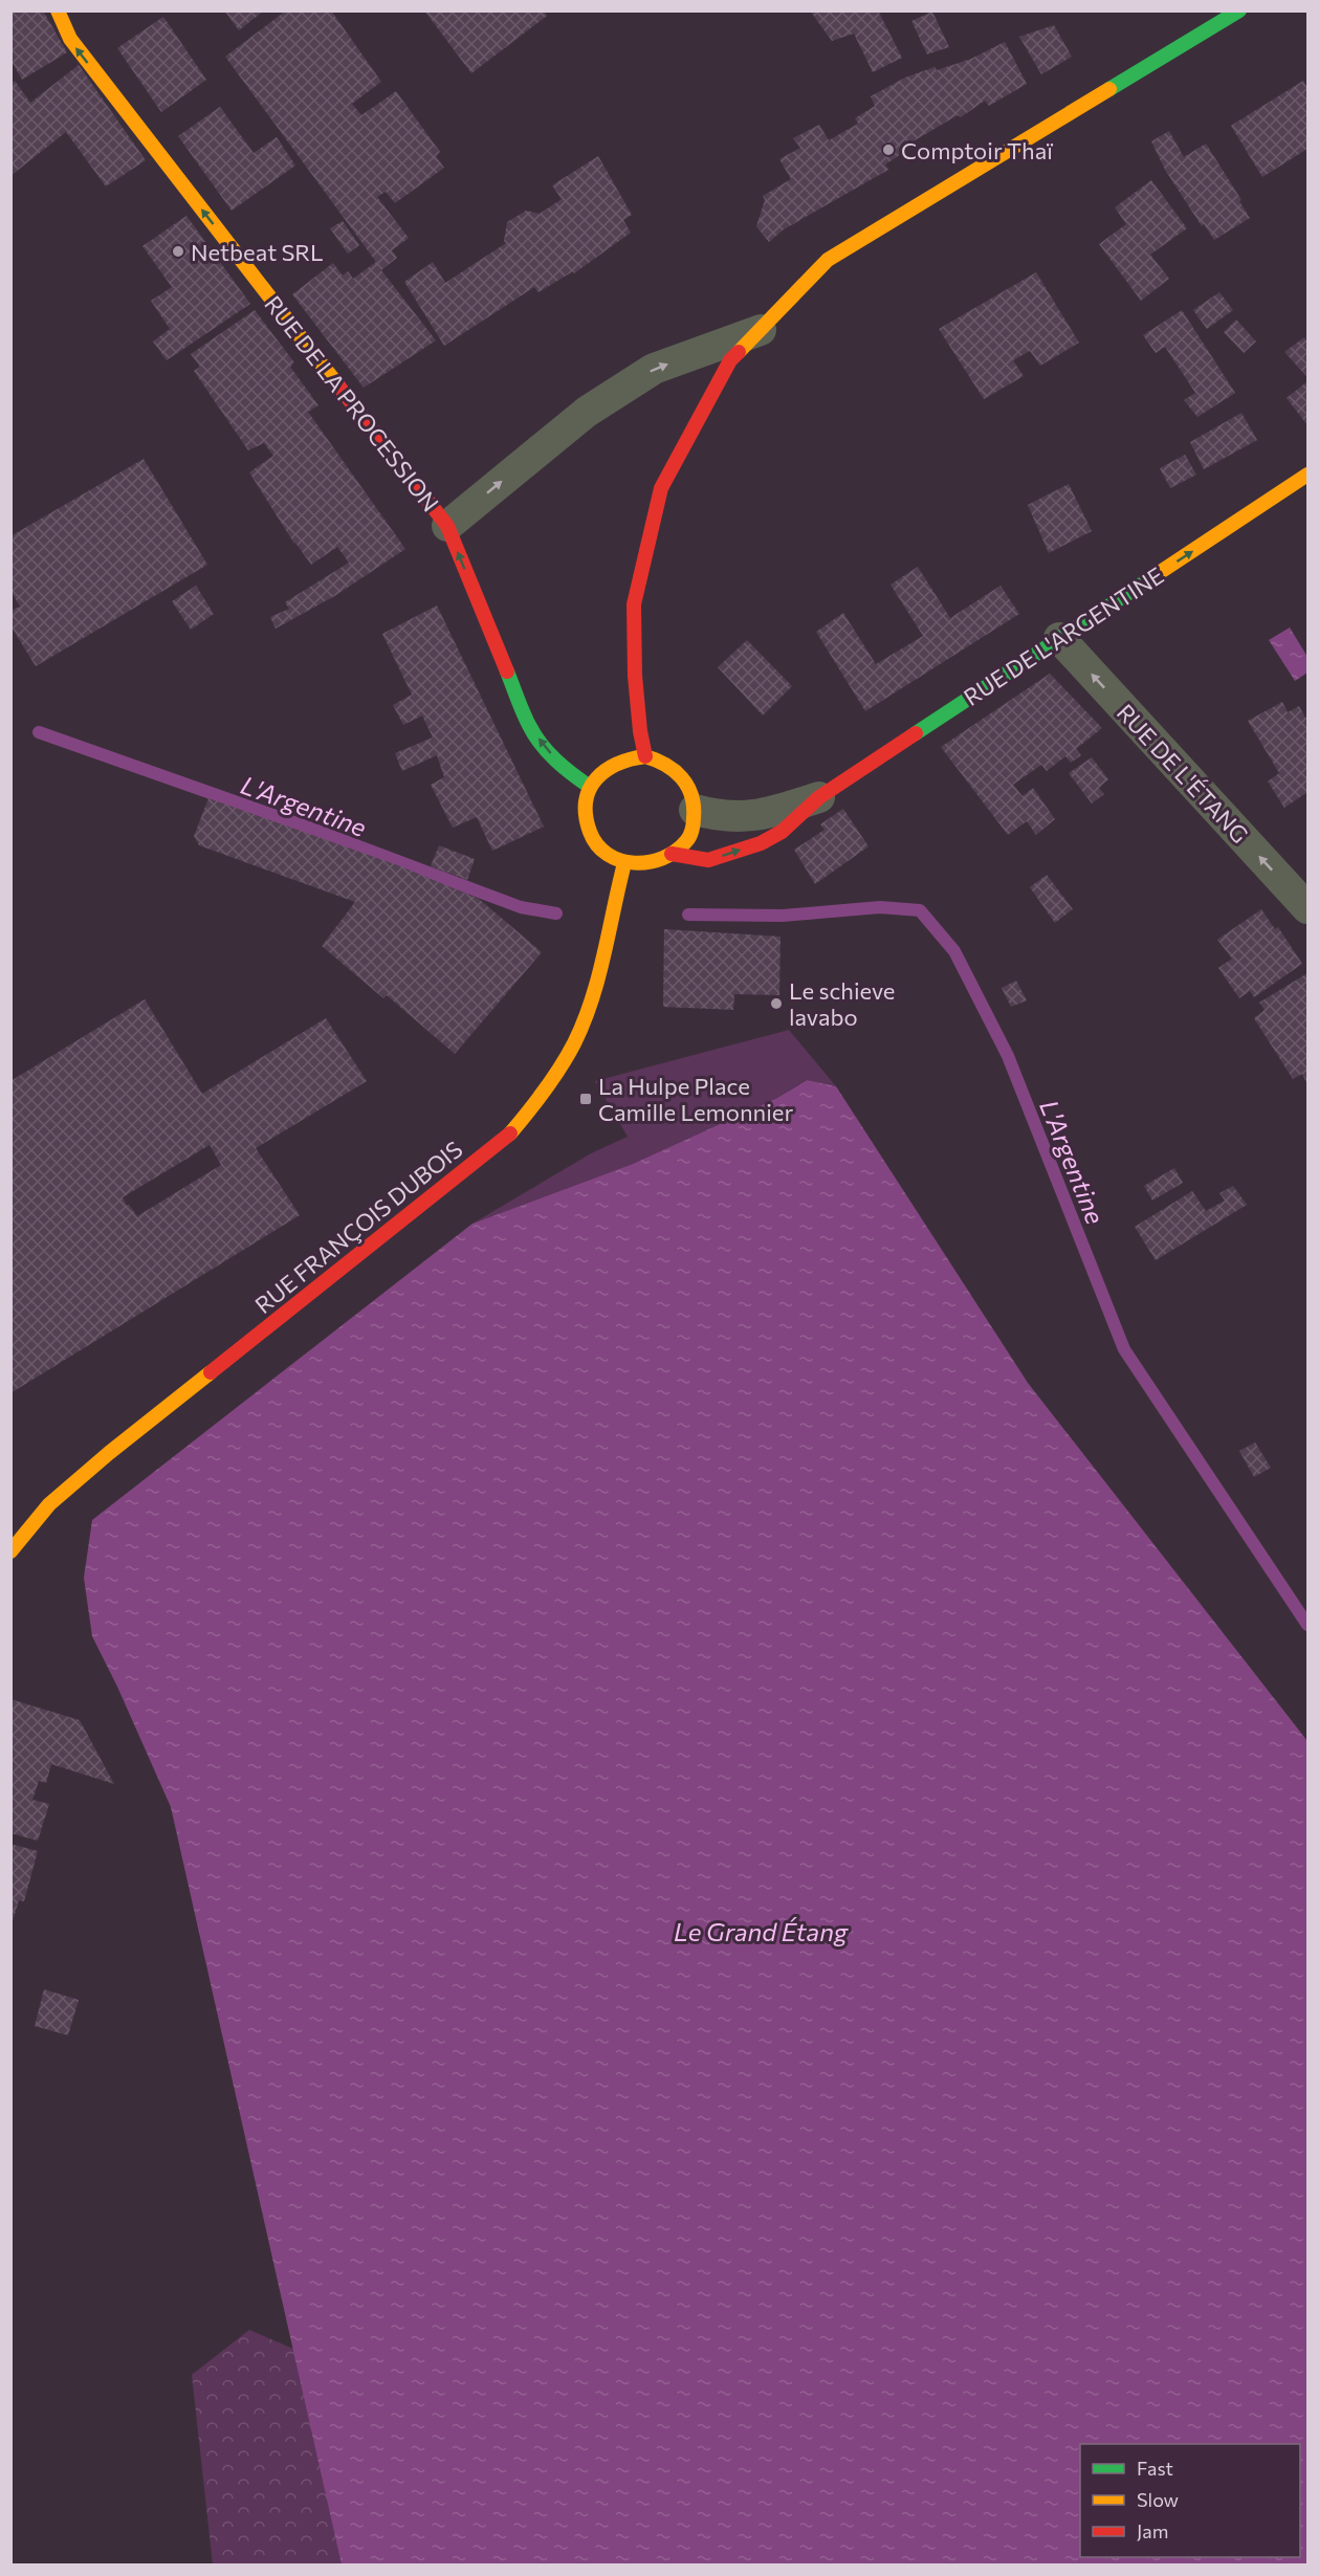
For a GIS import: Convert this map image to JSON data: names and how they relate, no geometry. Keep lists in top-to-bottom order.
{
  "streets": {
    "main road": ["RUE DE LA PROCESSION", "RUE DE L'ARGENTINE", "RUE FRANÇOIS DUBOIS"],
    "street": ["RUE DE L'ÉTANG"]
  },
  "crossings": [
    ["RUE DE L'ARGENTINE", "RUE DE L'ÉTANG"],
    ["RUE DE L'ARGENTINE", "RUE FRANÇOIS DUBOIS"]
  ],
  "one_way": ["RUE DE L'ARGENTINE", "RUE DE L'ÉTANG"],
  "water": ["L'Argentine", "Le Grand Étang"],
  "places": {
    "other": ["Comptoir Thaï", "Netbeat SRL", "Le schieve lavabo"],
    "transit": ["La Hulpe Place Camille Lemonnier"]
  },
  "legend": ["Fast", "Slow", "Jam"]
}
